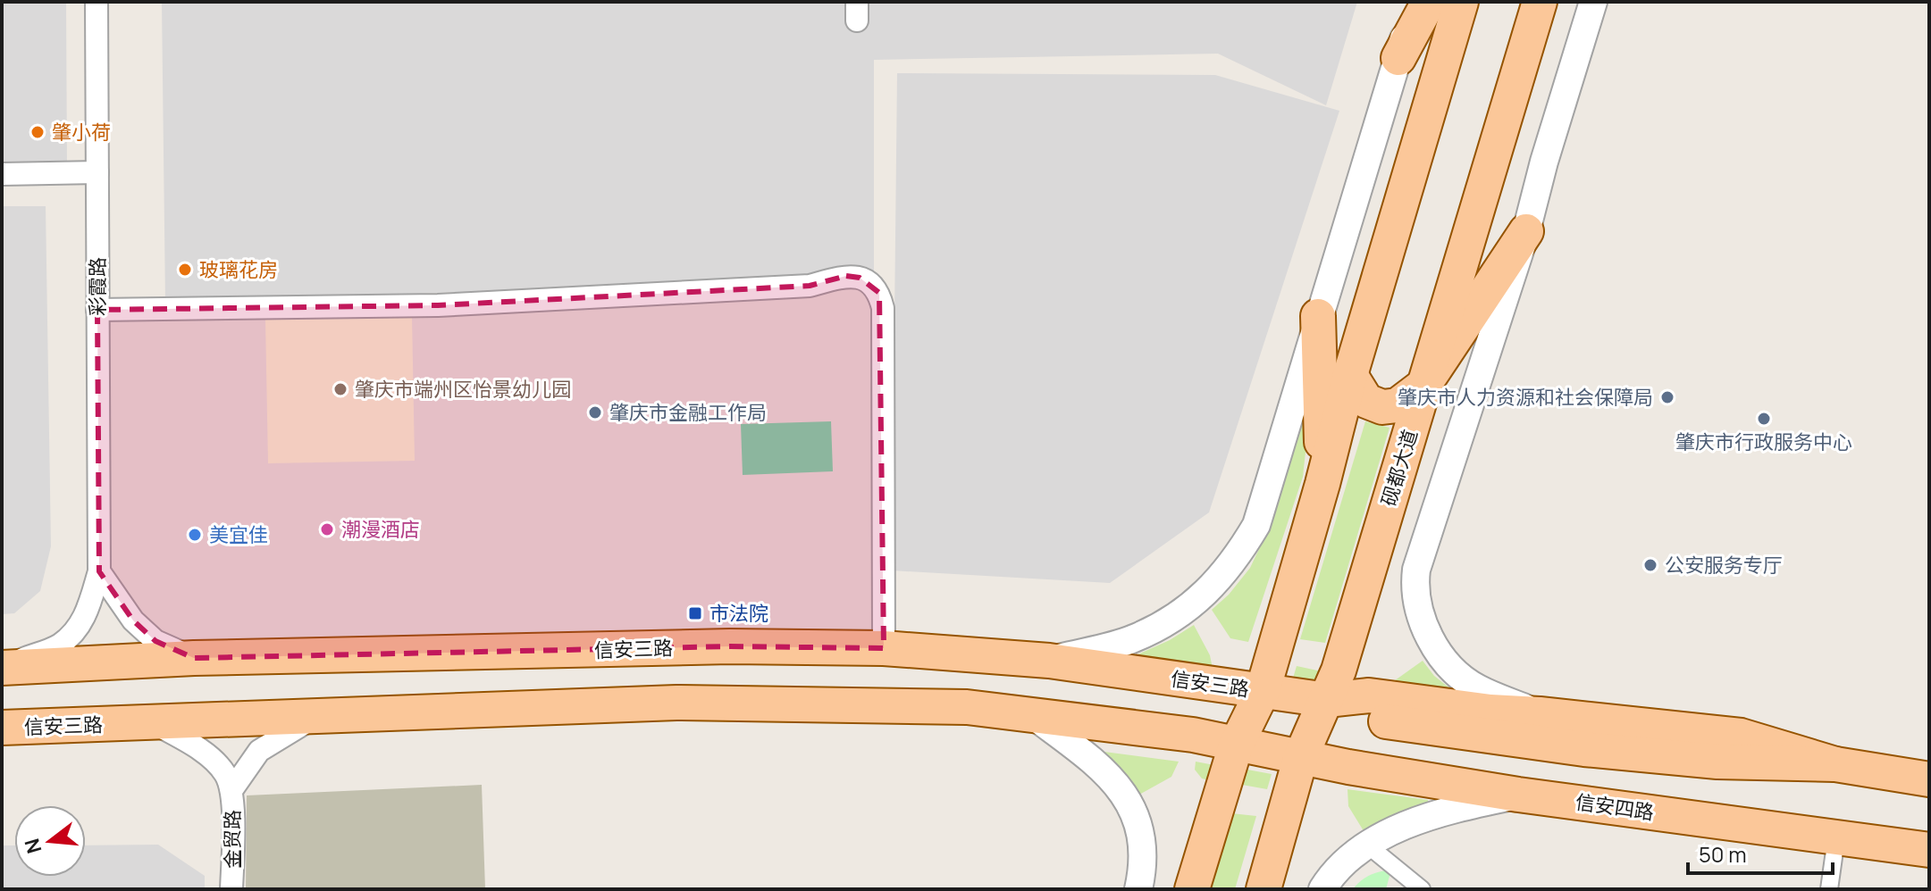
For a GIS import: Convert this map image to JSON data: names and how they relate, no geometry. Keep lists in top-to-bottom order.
{
  "streets": {
    "main road": ["砚都大道", "信安三路", "信安四路"],
    "street": ["彩霞路", "金贸路"]
  },
  "crossings": [
    ["彩霞路", "信安三路"],
    ["砚都大道", "信安三路"],
    ["砚都大道", "信安四路"],
    ["信安三路", "信安四路"]
  ],
  "places": {
    "other": [
      "肇小荷",
      "玻璃花房",
      "肇庆市端州区怡景幼儿园",
      "肇庆市人力资源和社会保障局",
      "肇庆市金融工作局",
      "肇庆市行政服务中心",
      "潮漫酒店",
      "美宜佳",
      "公安服务专厅"
    ],
    "transit": ["市法院"]
  },
  "scale_bar": "50 m",
  "north": "left"
}
